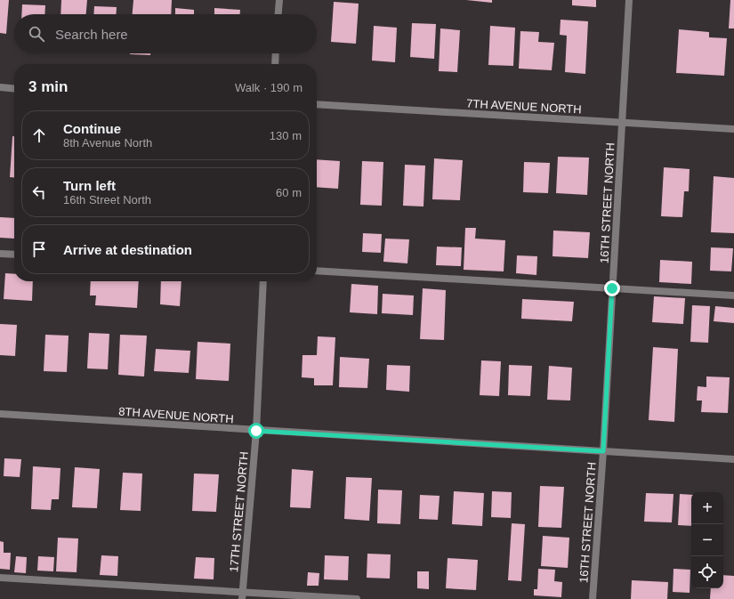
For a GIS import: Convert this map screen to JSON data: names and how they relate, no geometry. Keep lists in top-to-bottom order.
{
  "streets": {
    "street": [
      "7TH AVENUE NORTH",
      "16TH STREET NORTH",
      "8TH AVENUE NORTH",
      "17TH STREET NORTH"
    ]
  },
  "crossings": [
    ["7TH AVENUE NORTH", "16TH STREET NORTH"],
    ["16TH STREET NORTH", "8TH AVENUE NORTH"],
    ["8TH AVENUE NORTH", "17TH STREET NORTH"]
  ],
  "page": {
    "search": "Search here",
    "heading": ["3 min", "Walk · 190 m"],
    "list": [
      ["Continue", "8th Avenue North", "130 m"],
      ["Turn left", "16th Street North", "60 m"],
      "Arrive at destination"
    ],
    "map_buttons": ["+", "−"]
  }
}
